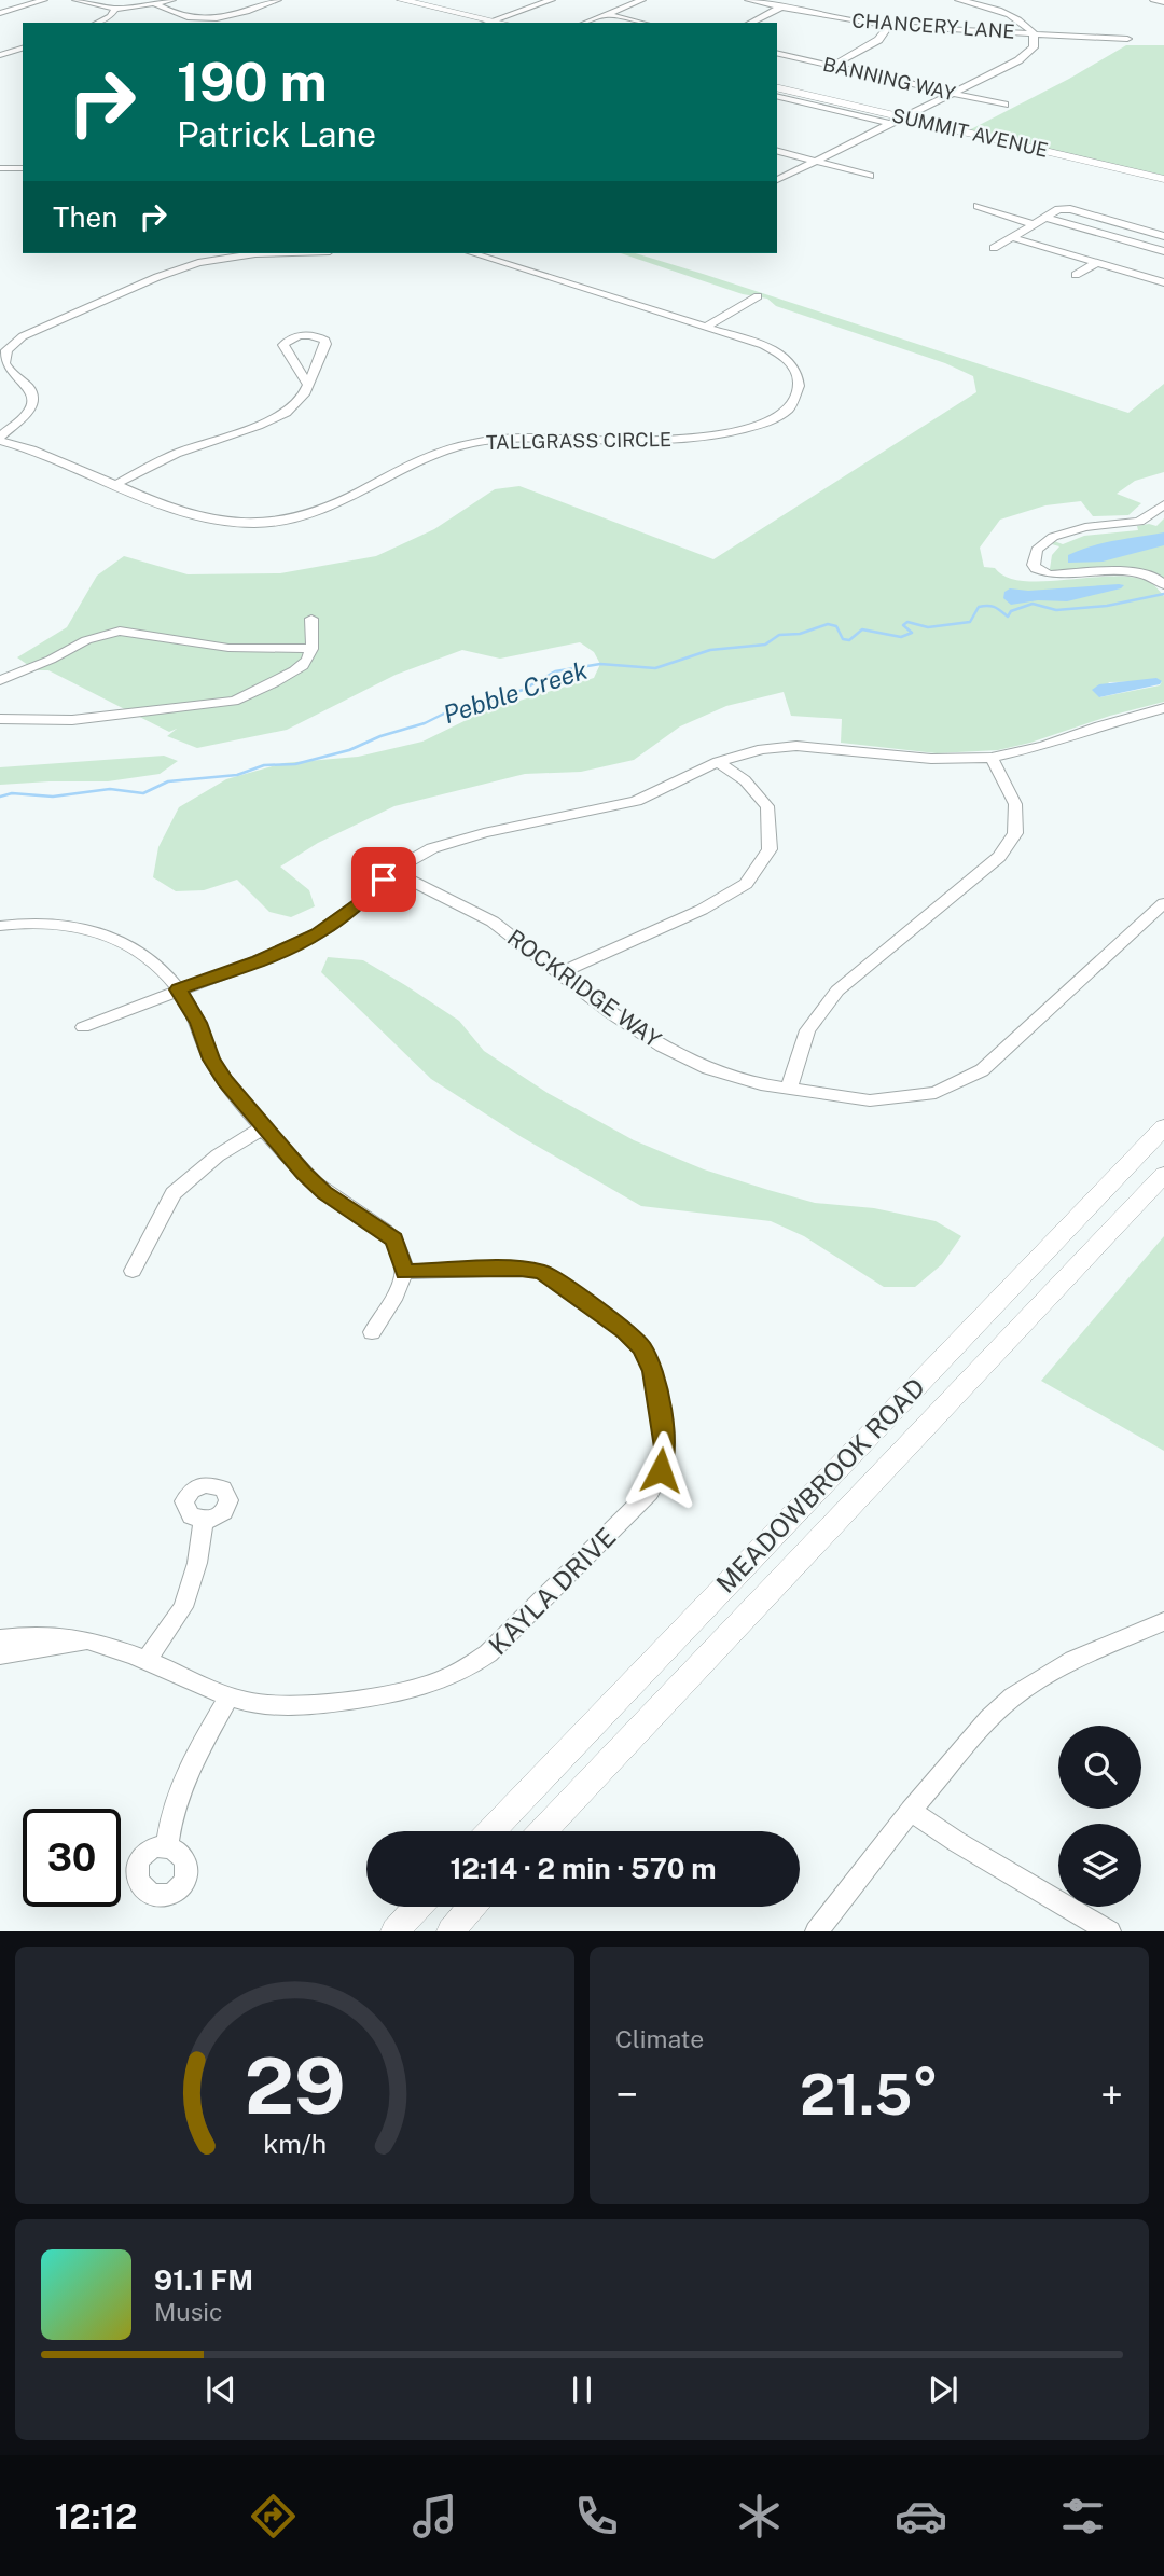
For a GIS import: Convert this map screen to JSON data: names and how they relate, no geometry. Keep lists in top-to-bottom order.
{
  "streets": {
    "main road": ["SUMMIT AVENUE", "MEADOWBROOK ROAD"],
    "street": [
      "CHANCERY LANE",
      "BANNING WAY",
      "TALLGRASS CIRCLE",
      "ROCKRIDGE WAY",
      "KAYLA DRIVE"
    ]
  },
  "water": ["Pebble Creek"],
  "page": {
    "turn": ["190 m", "Patrick Lane"],
    "then": "Then",
    "limit": "30",
    "trip": "12:14 · 2 min · 570 m",
    "tile": "Climate",
    "heat": ["−", "21.5°", "+"],
    "song": ["91.1 FM", "Music"],
    "tabs": "12:12",
    "gauge": ["29", "km/h"]
  }
}
